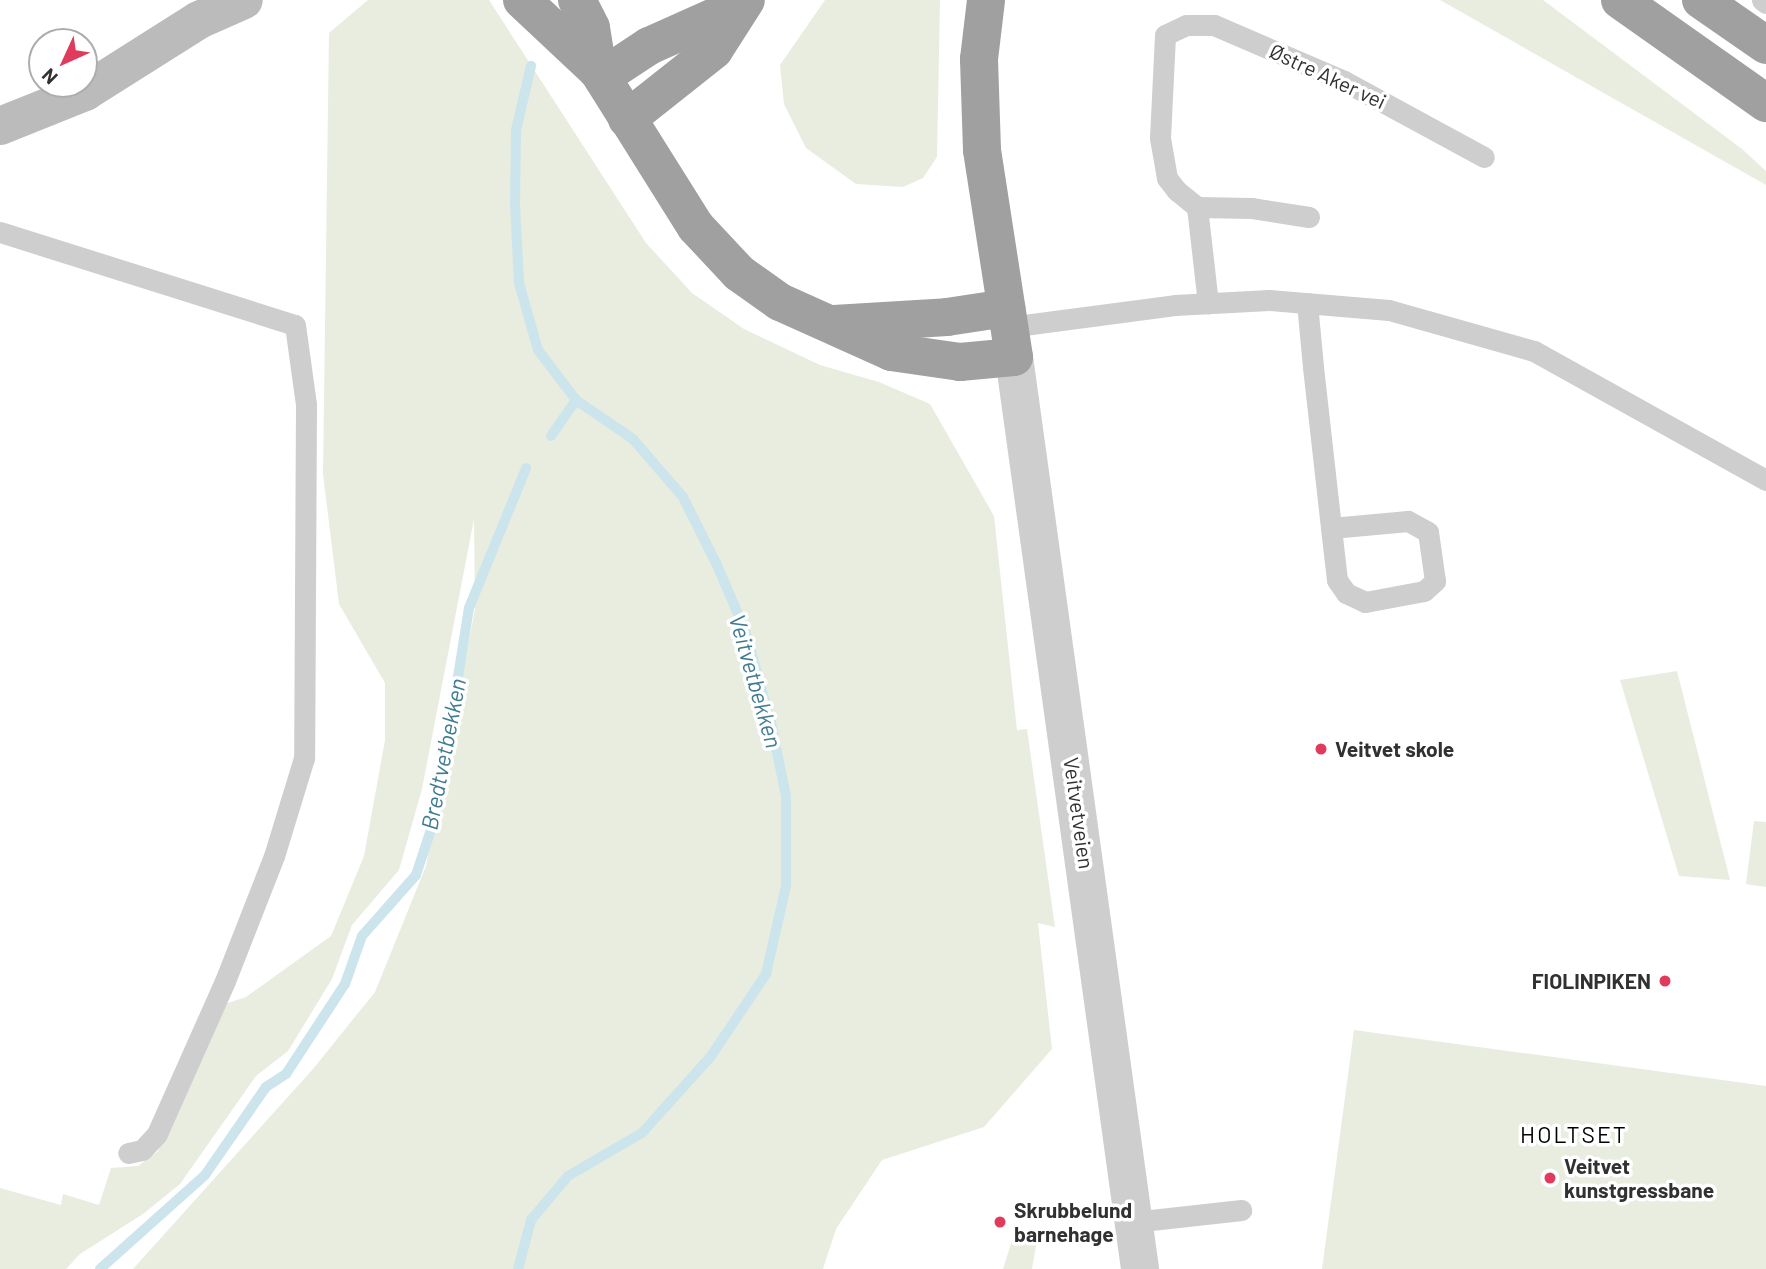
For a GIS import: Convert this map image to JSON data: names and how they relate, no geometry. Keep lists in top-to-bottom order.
{
  "streets": {
    "street": ["Veitvetveien"],
    "lane": ["Østre Aker vei"]
  },
  "districts": ["HOLTSET"],
  "water": ["Veitvetbekken", "Bredtvetbekken"],
  "places": [
    "Veitvet skole",
    "FIOLINPIKEN",
    "Veitvet kunstgressbane",
    "Skrubbelund barnehage"
  ],
  "north": "bottom left"
}
